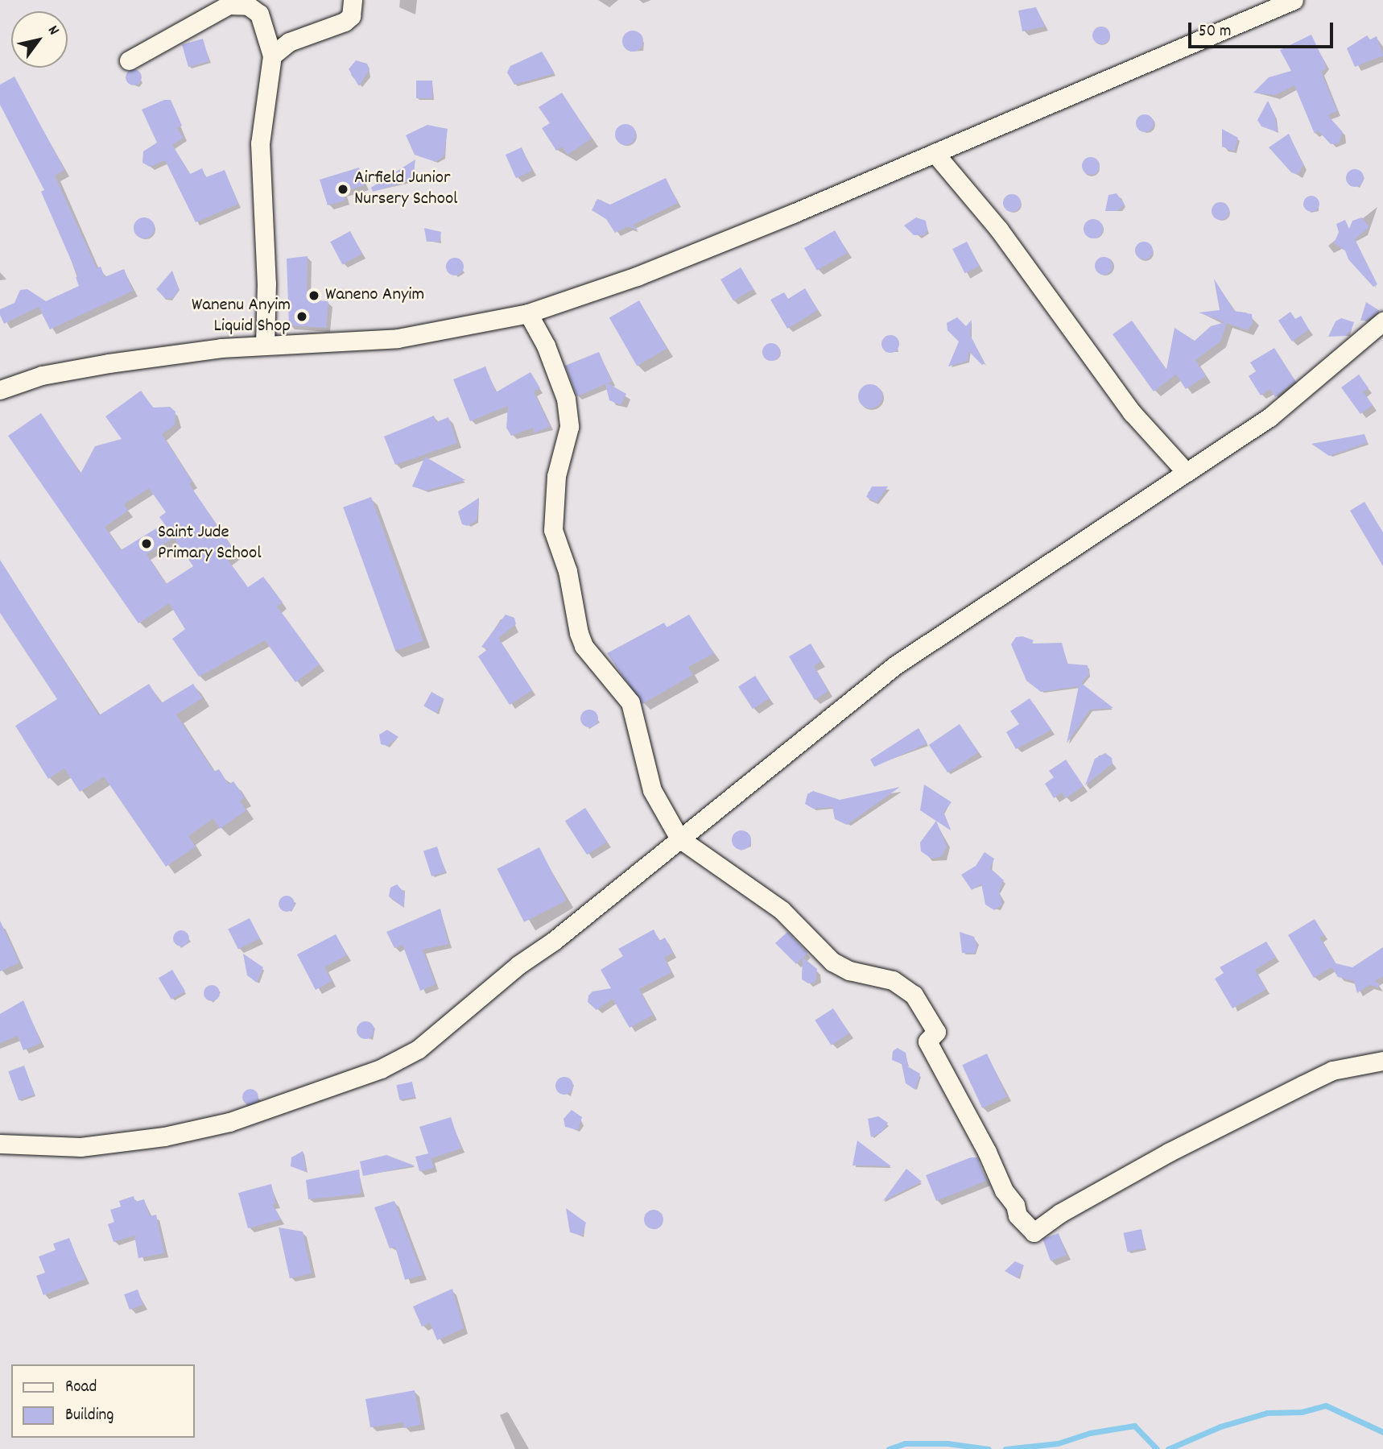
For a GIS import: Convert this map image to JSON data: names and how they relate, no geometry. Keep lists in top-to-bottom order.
{
  "places": [
    "Airfield Junior Nursery School",
    "Waneno Anyim",
    "Wanenu Anyim Liquid Shop",
    "Saint Jude Primary School"
  ],
  "legend": ["Road", "Building"],
  "scale_bar": "50 m",
  "north": "top right"
}
